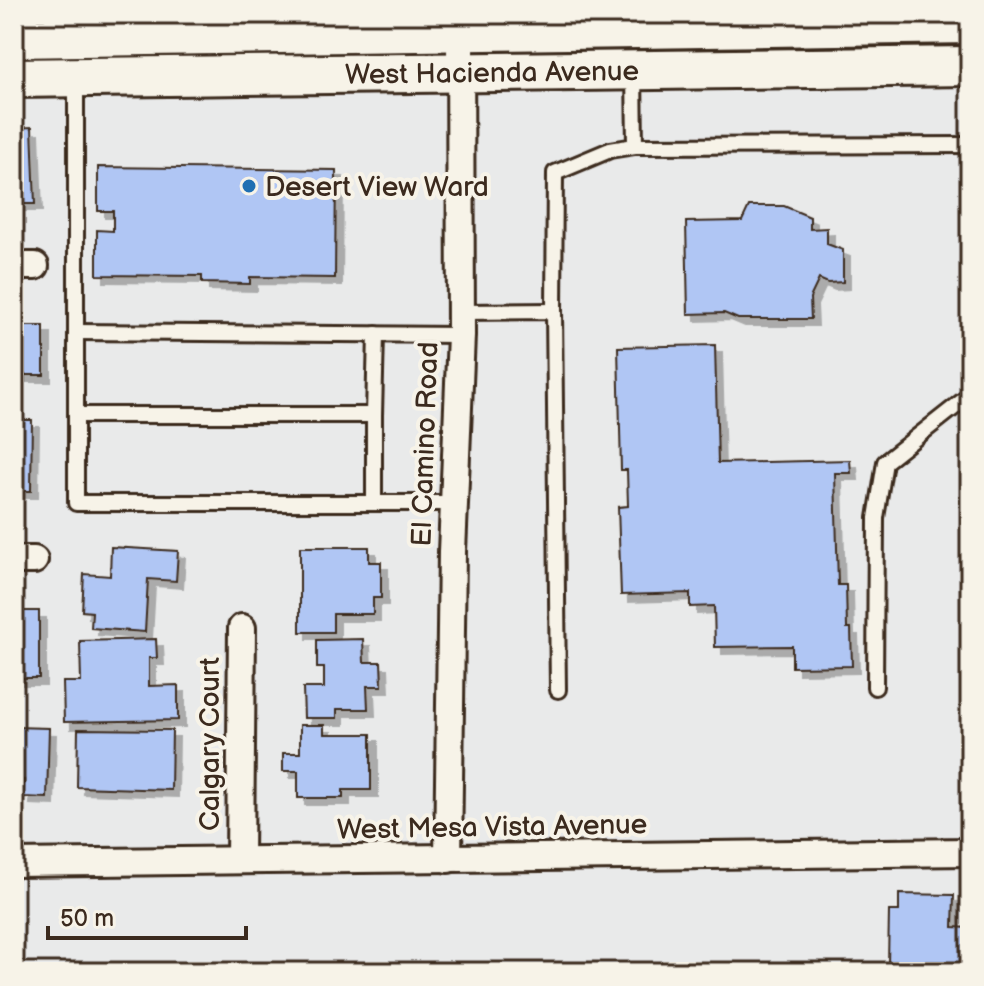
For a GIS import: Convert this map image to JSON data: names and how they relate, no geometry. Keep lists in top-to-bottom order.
{
  "streets": {
    "main road": ["West Hacienda Avenue"],
    "street": ["El Camino Road", "Calgary Court", "West Mesa Vista Avenue"]
  },
  "crossings": [
    ["West Hacienda Avenue", "El Camino Road"],
    ["El Camino Road", "West Mesa Vista Avenue"],
    ["Calgary Court", "West Mesa Vista Avenue"]
  ],
  "places": ["Desert View Ward"],
  "scale_bar": "50 m"
}
